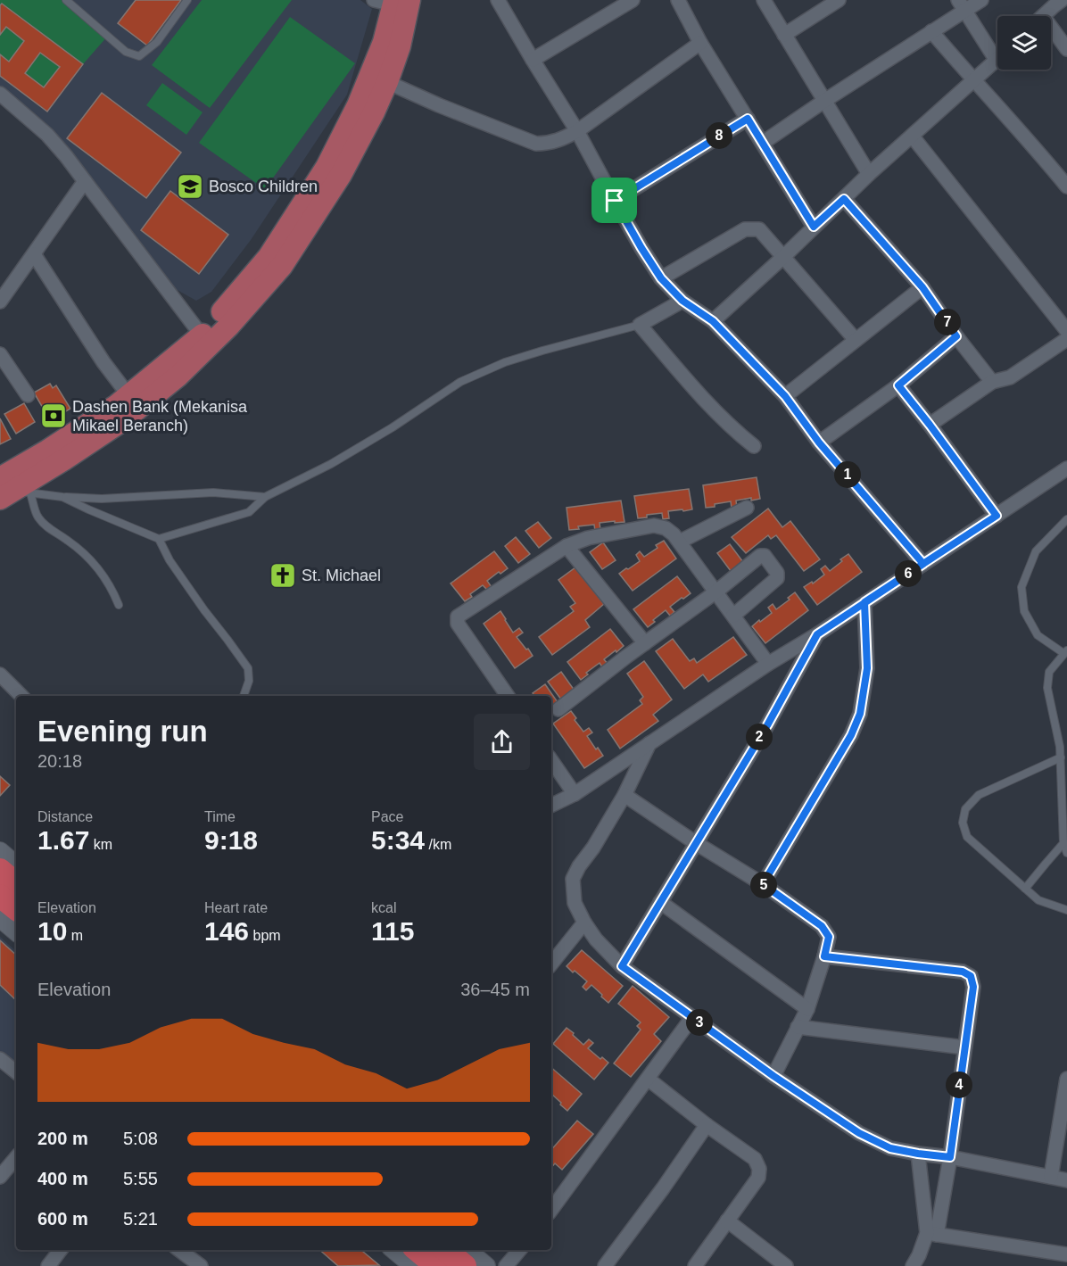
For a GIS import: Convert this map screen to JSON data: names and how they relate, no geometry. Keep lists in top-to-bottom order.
{
  "places": {
    "school or university": ["Bosco Children"],
    "bank": ["Dashen Bank (Mekanisa Mikael Beranch)"],
    "church": ["St. Michael"]
  },
  "page": {
    "pins": [
      "8",
      "7",
      "1",
      "6",
      "2",
      "5",
      "3",
      "4"
    ],
    "heading": ["Evening run", "20:18"],
    "stats": [
      ["Distance", "1.67 km"],
      ["Time", "9:18"],
      ["Pace", "5:34 /km"],
      ["Elevation", "10 m"],
      ["Heart rate", "146 bpm"],
      ["kcal", "115"]
    ],
    "chart": ["Elevation", "36–45 m"],
    "list": [
      {
        "name": "200 m",
        "note": "5:08"
      },
      {
        "name": "400 m",
        "note": "5:55"
      },
      {
        "name": "600 m",
        "note": "5:21"
      }
    ]
  }
}
